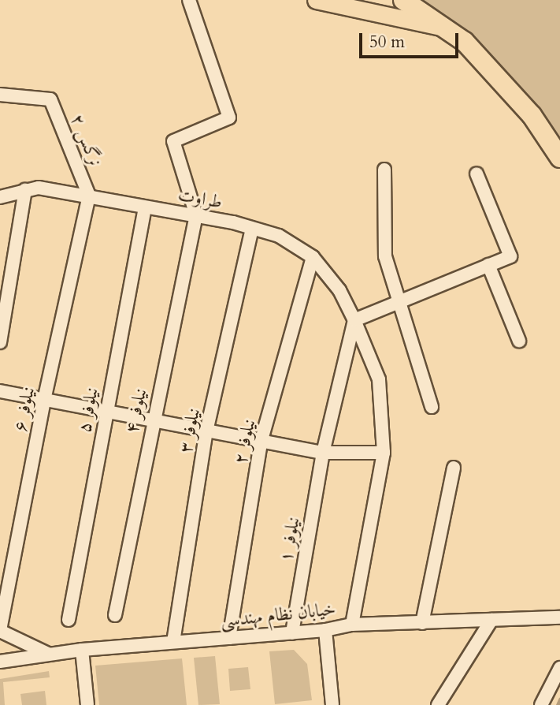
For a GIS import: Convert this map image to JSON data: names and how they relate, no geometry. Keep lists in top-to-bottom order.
{
  "streets": {
    "street": [
      "نرگس ۲",
      "طراوت",
      "نیلوفر ۶",
      "نیلوفر ۵",
      "نیلوفر ۴",
      "نیلوفر ۳",
      "نیلوفر ۲",
      "نیلوفر ۱",
      "خیابان نظام مهندسی"
    ]
  },
  "crossings": [
    ["نرگس ۲", "طراوت"],
    ["نرگس ۲", "نیلوفر ۶"],
    ["طراوت", "نیلوفر ۶"],
    ["طراوت", "نیلوفر ۵"],
    ["طراوت", "نیلوفر ۴"],
    ["طراوت", "نیلوفر ۳"],
    ["طراوت", "نیلوفر ۲"],
    ["طراوت", "خیابان نظام مهندسی"],
    ["نیلوفر ۳", "خیابان نظام مهندسی"],
    ["نیلوفر ۲", "خیابان نظام مهندسی"],
    ["نیلوفر ۱", "خیابان نظام مهندسی"]
  ],
  "scale_bar": "50 m"
}
